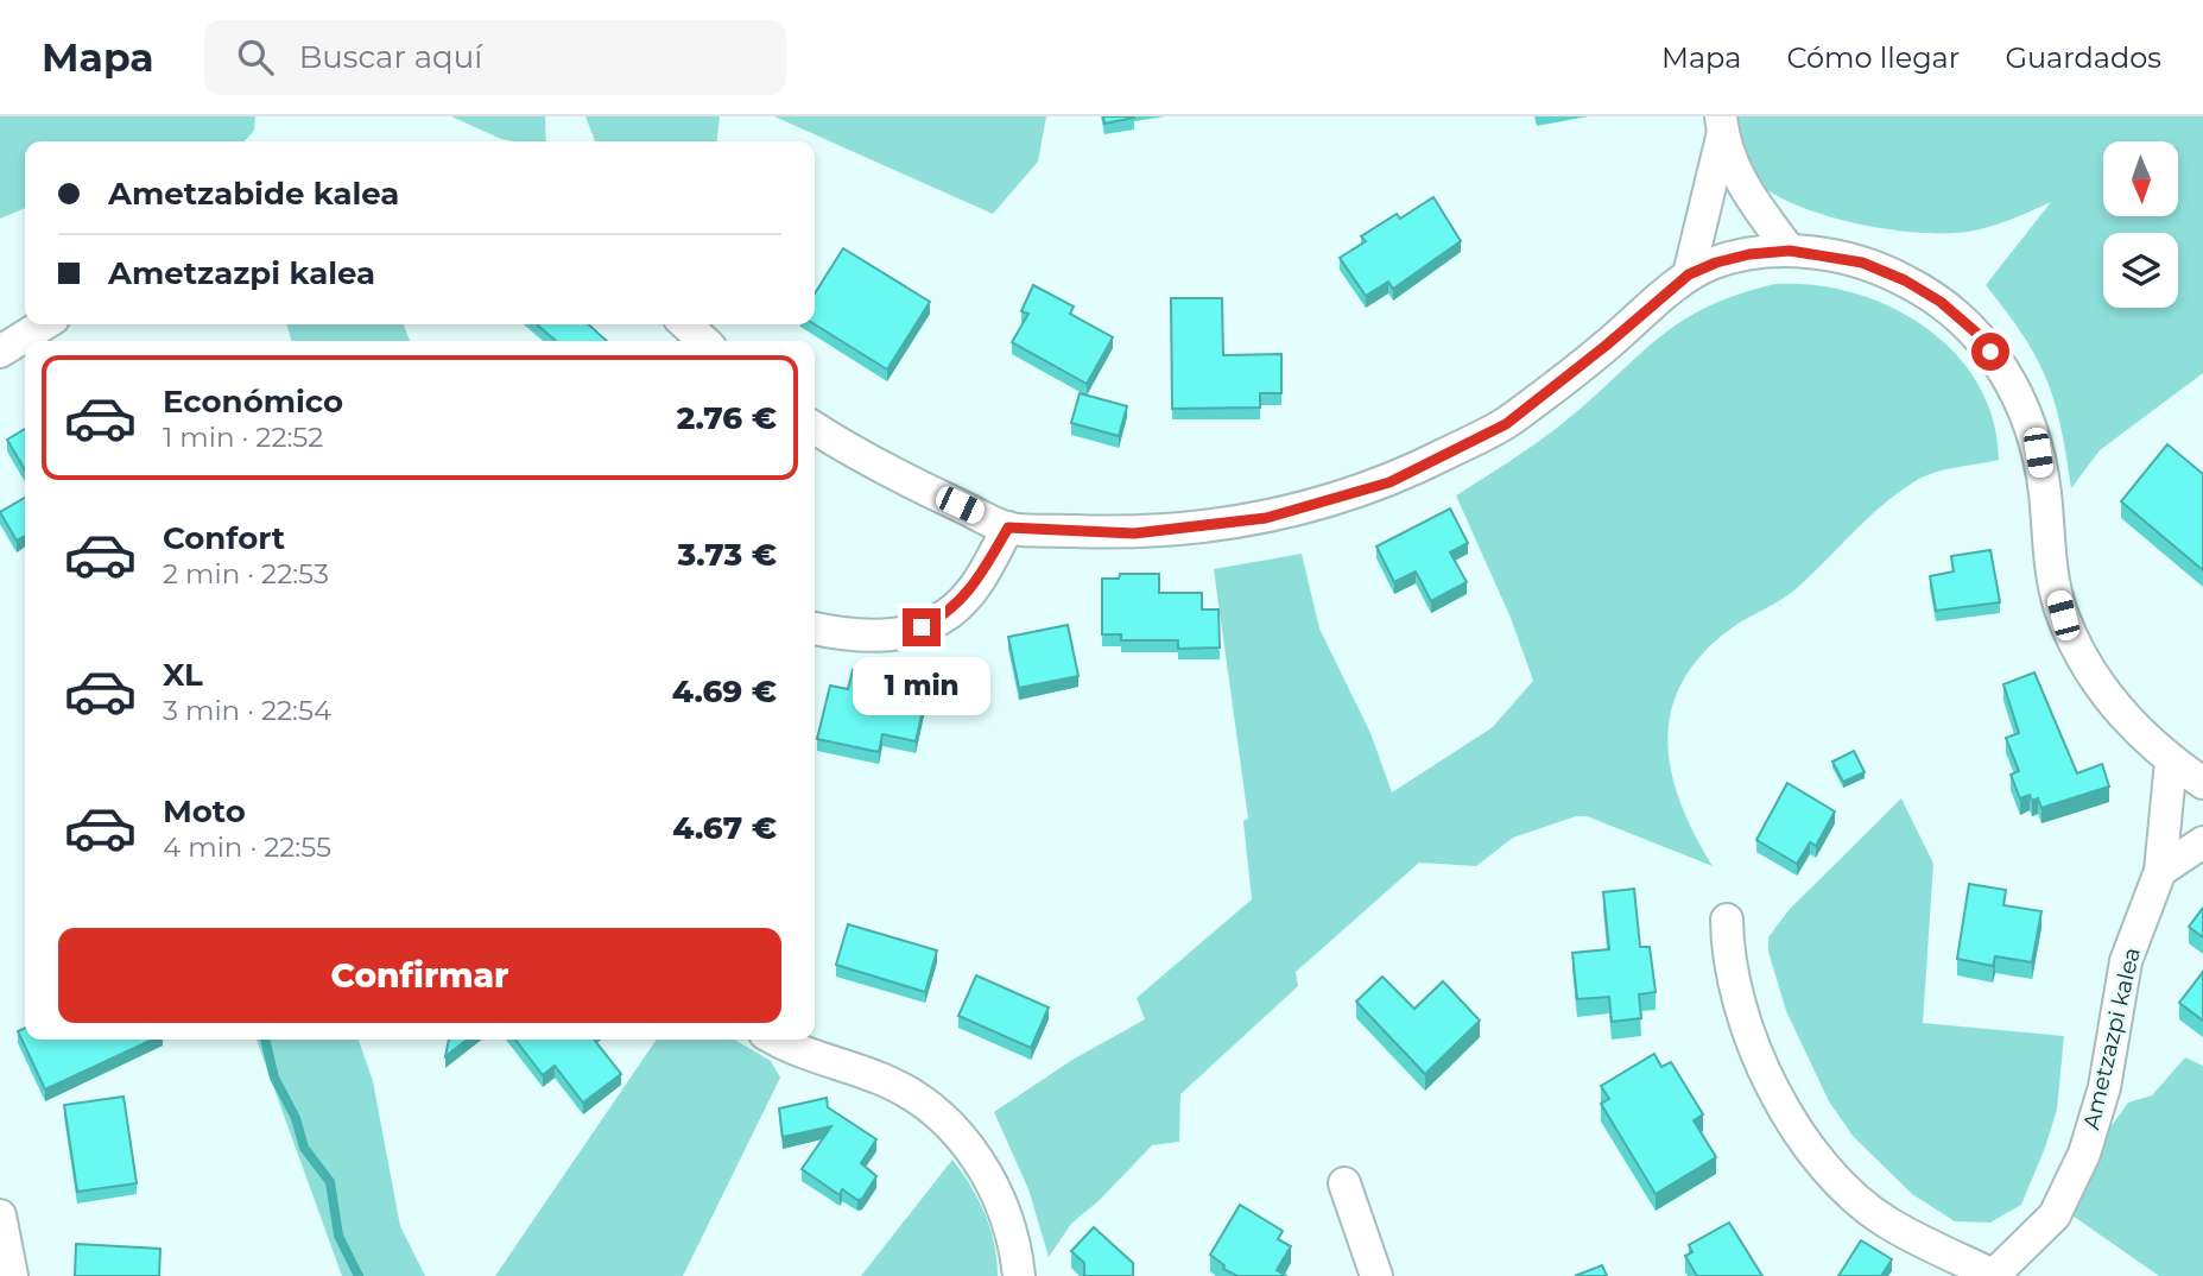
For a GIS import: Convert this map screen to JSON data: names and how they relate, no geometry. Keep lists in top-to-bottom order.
{
  "streets": {
    "street": ["Ametzazpi kalea"]
  },
  "north": "bottom",
  "page": {
    "header": "Mapa",
    "search": "Buscar aquí",
    "nav": ["Mapa", "Cómo llegar", "Guardados"],
    "banner": ["Ametzabide kalea", "Ametzazpi kalea"],
    "list": [
      {
        "name": "Económico",
        "note": "1 min · 22:52",
        "value": "2.76 €"
      },
      {
        "name": "Confort",
        "note": "2 min · 22:53",
        "value": "3.73 €"
      },
      {
        "name": "XL",
        "note": "3 min · 22:54",
        "value": "4.69 €"
      },
      {
        "name": "Moto",
        "note": "4 min · 22:55",
        "value": "4.67 €"
      }
    ],
    "bubble": "1 min",
    "buttons": "Confirmar"
  }
}
